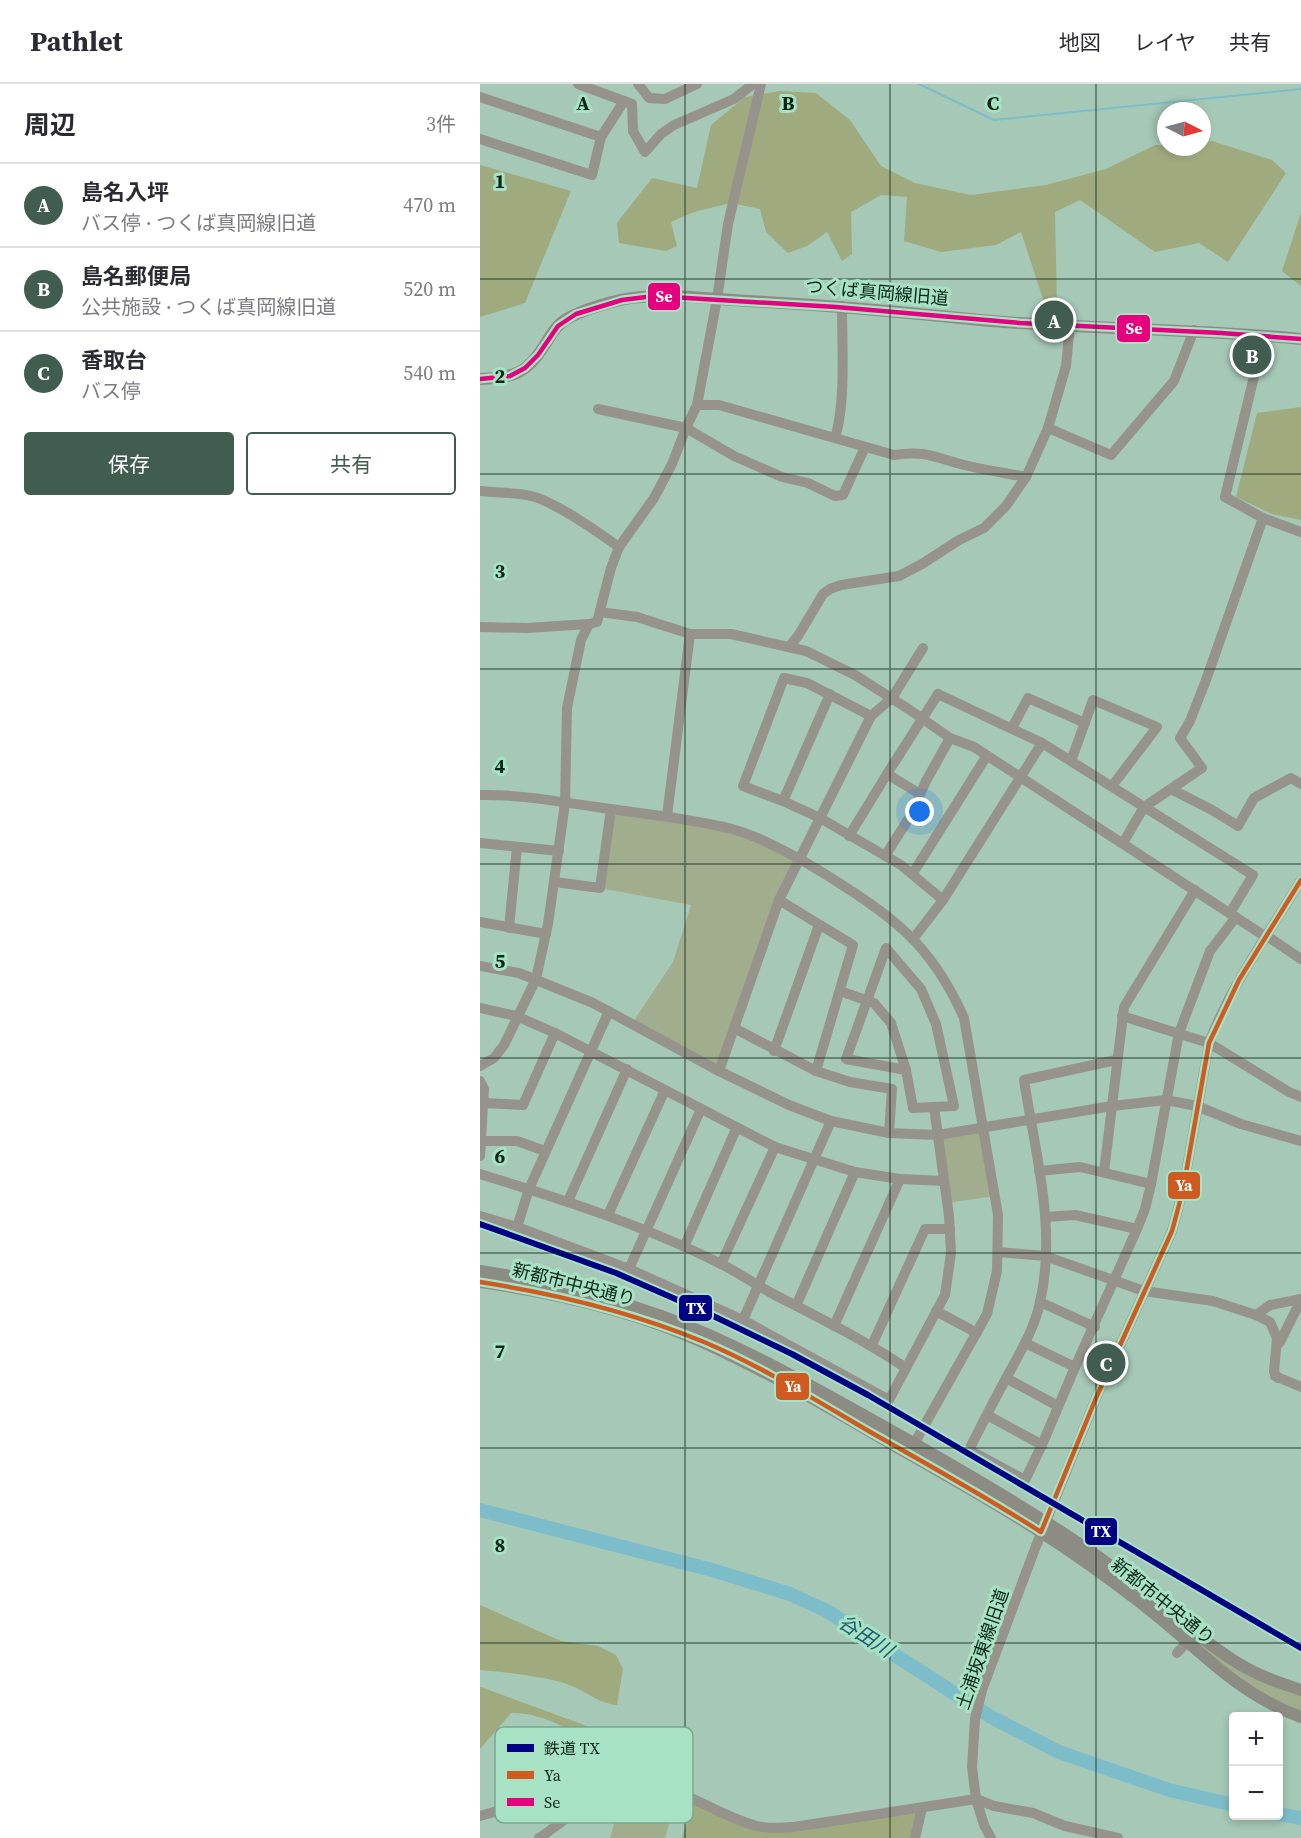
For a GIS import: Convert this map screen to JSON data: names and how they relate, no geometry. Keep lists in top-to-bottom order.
{
  "streets": {
    "main road": ["つくば真岡線旧道", "新都市中央通り"],
    "street": ["土浦坂東線旧道"]
  },
  "crossings": [
    ["新都市中央通り", "土浦坂東線旧道"]
  ],
  "water": ["谷田川"],
  "lines": ["transit line Se", "transit line Ya", "rail line TX"],
  "legend": ["鉄道 TX", "Ya", "Se"],
  "north": "right",
  "page": {
    "header": "Pathlet",
    "nav": ["地図", "レイヤ", "共有"],
    "heading": ["周辺", "3件"],
    "list": [
      {
        "mark": "A",
        "name": "島名入坪",
        "note": "バス停 · つくば真岡線旧道",
        "value": "470 m"
      },
      {
        "mark": "B",
        "name": "島名郵便局",
        "note": "公共施設 · つくば真岡線旧道",
        "value": "520 m"
      },
      {
        "mark": "C",
        "name": "香取台",
        "note": "バス停",
        "value": "540 m"
      }
    ],
    "pins": ["A", "B", "C"],
    "buttons": ["保存", "共有"],
    "map_buttons": ["+", "−"]
  },
  "grid": {
    "columns": ["A", "B", "C"],
    "rows": [
      "1",
      "2",
      "3",
      "4",
      "5",
      "6",
      "7",
      "8"
    ]
  }
}
